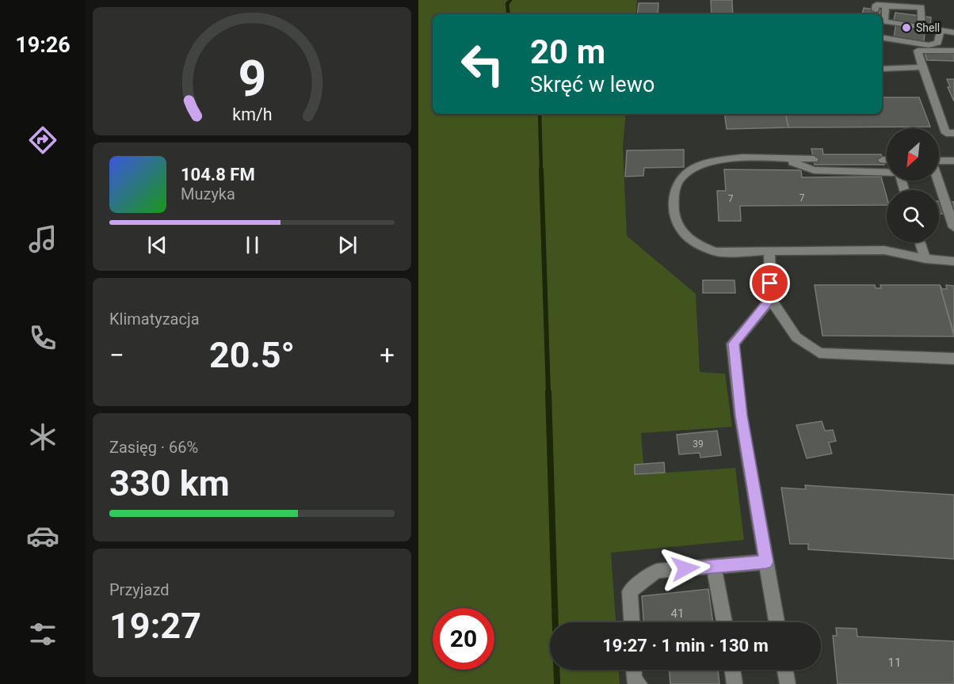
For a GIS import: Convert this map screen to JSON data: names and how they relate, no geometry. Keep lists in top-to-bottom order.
{
  "places": ["Shell"],
  "house_numbers": [
    "7",
    "7",
    "39",
    "41",
    "11"
  ],
  "north": "bottom left",
  "page": {
    "tabs": "19:26",
    "turn": ["20 m", "Skręć w lewo"],
    "song": ["104.8 FM", "Muzyka"],
    "tile": [
      "Klimatyzacja",
      ["Zasięg · 66%", "330 km"],
      ["Przyjazd", "19:27"]
    ],
    "heat": ["−", "20.5°", "+"],
    "limit": "20",
    "trip": "19:27 · 1 min · 130 m",
    "gauge": ["9", "km/h"]
  }
}
